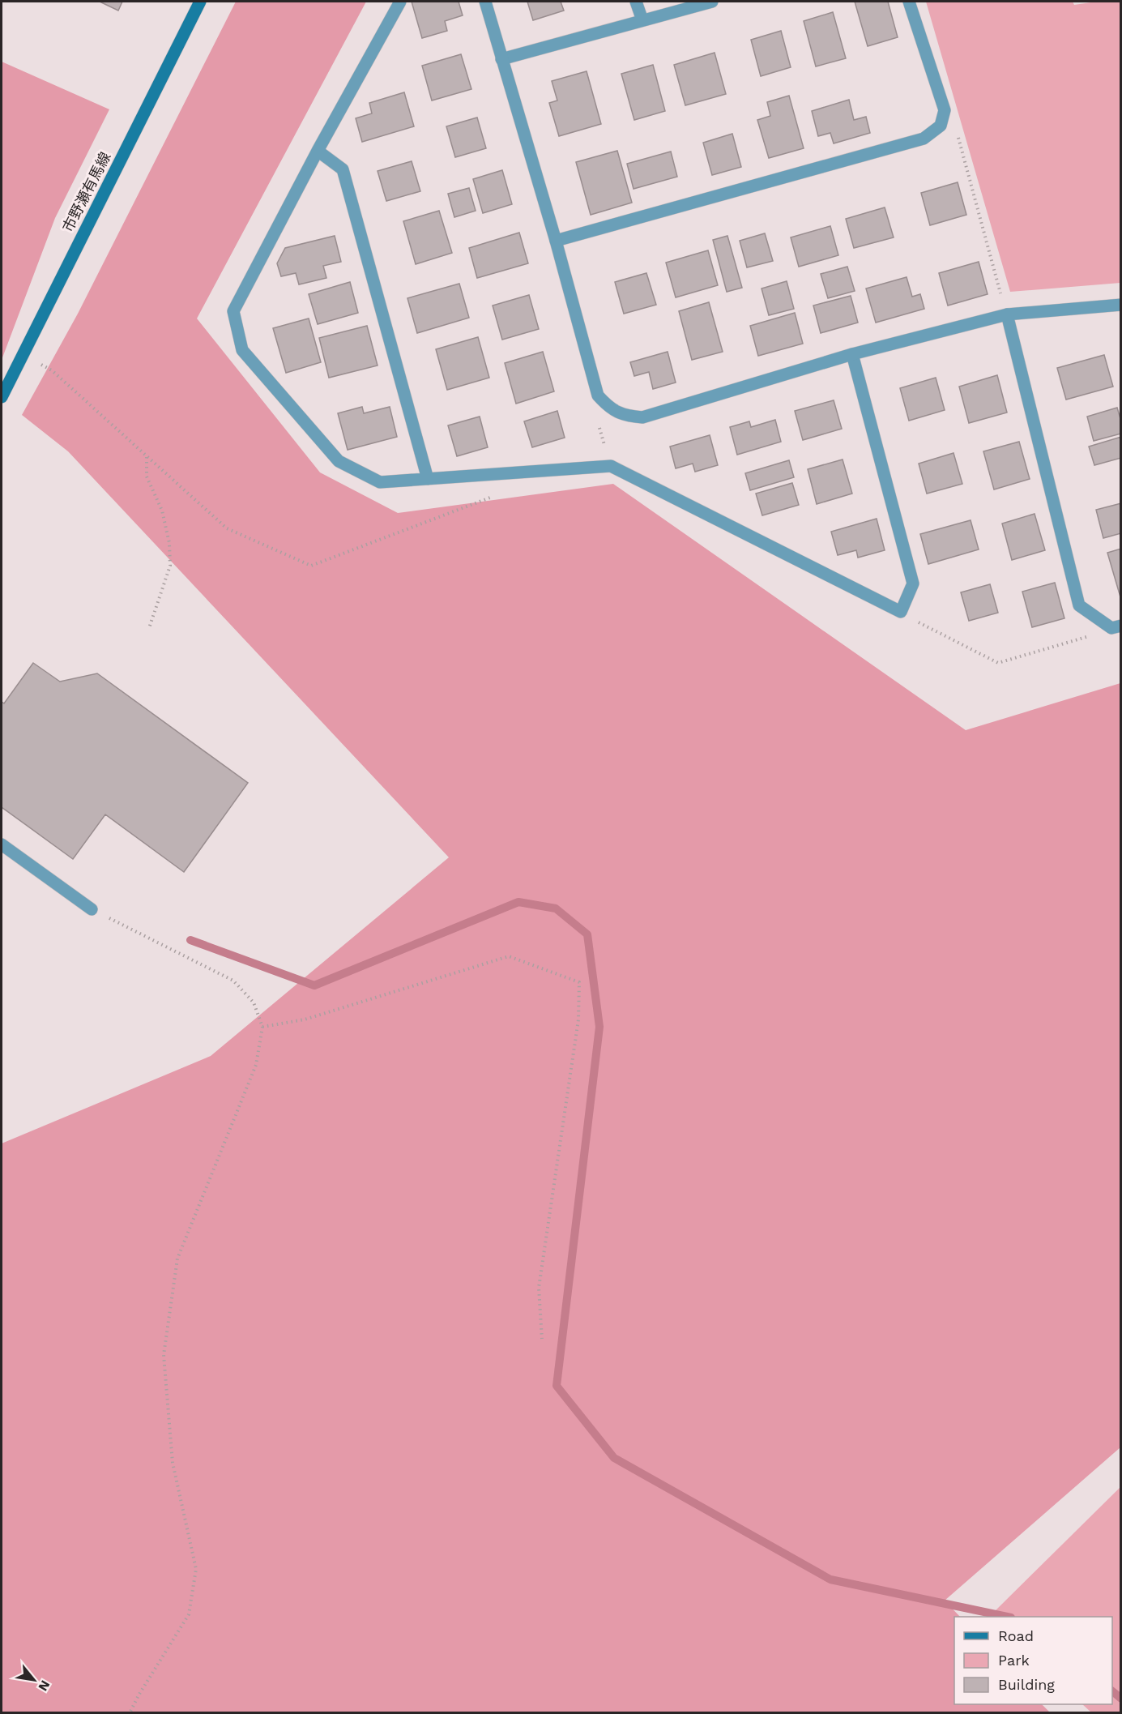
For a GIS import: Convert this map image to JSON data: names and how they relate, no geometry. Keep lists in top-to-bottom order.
{
  "streets": {
    "main road": ["市野瀬有馬線"]
  },
  "legend": ["Road", "Park", "Building"],
  "north": "bottom right"
}
